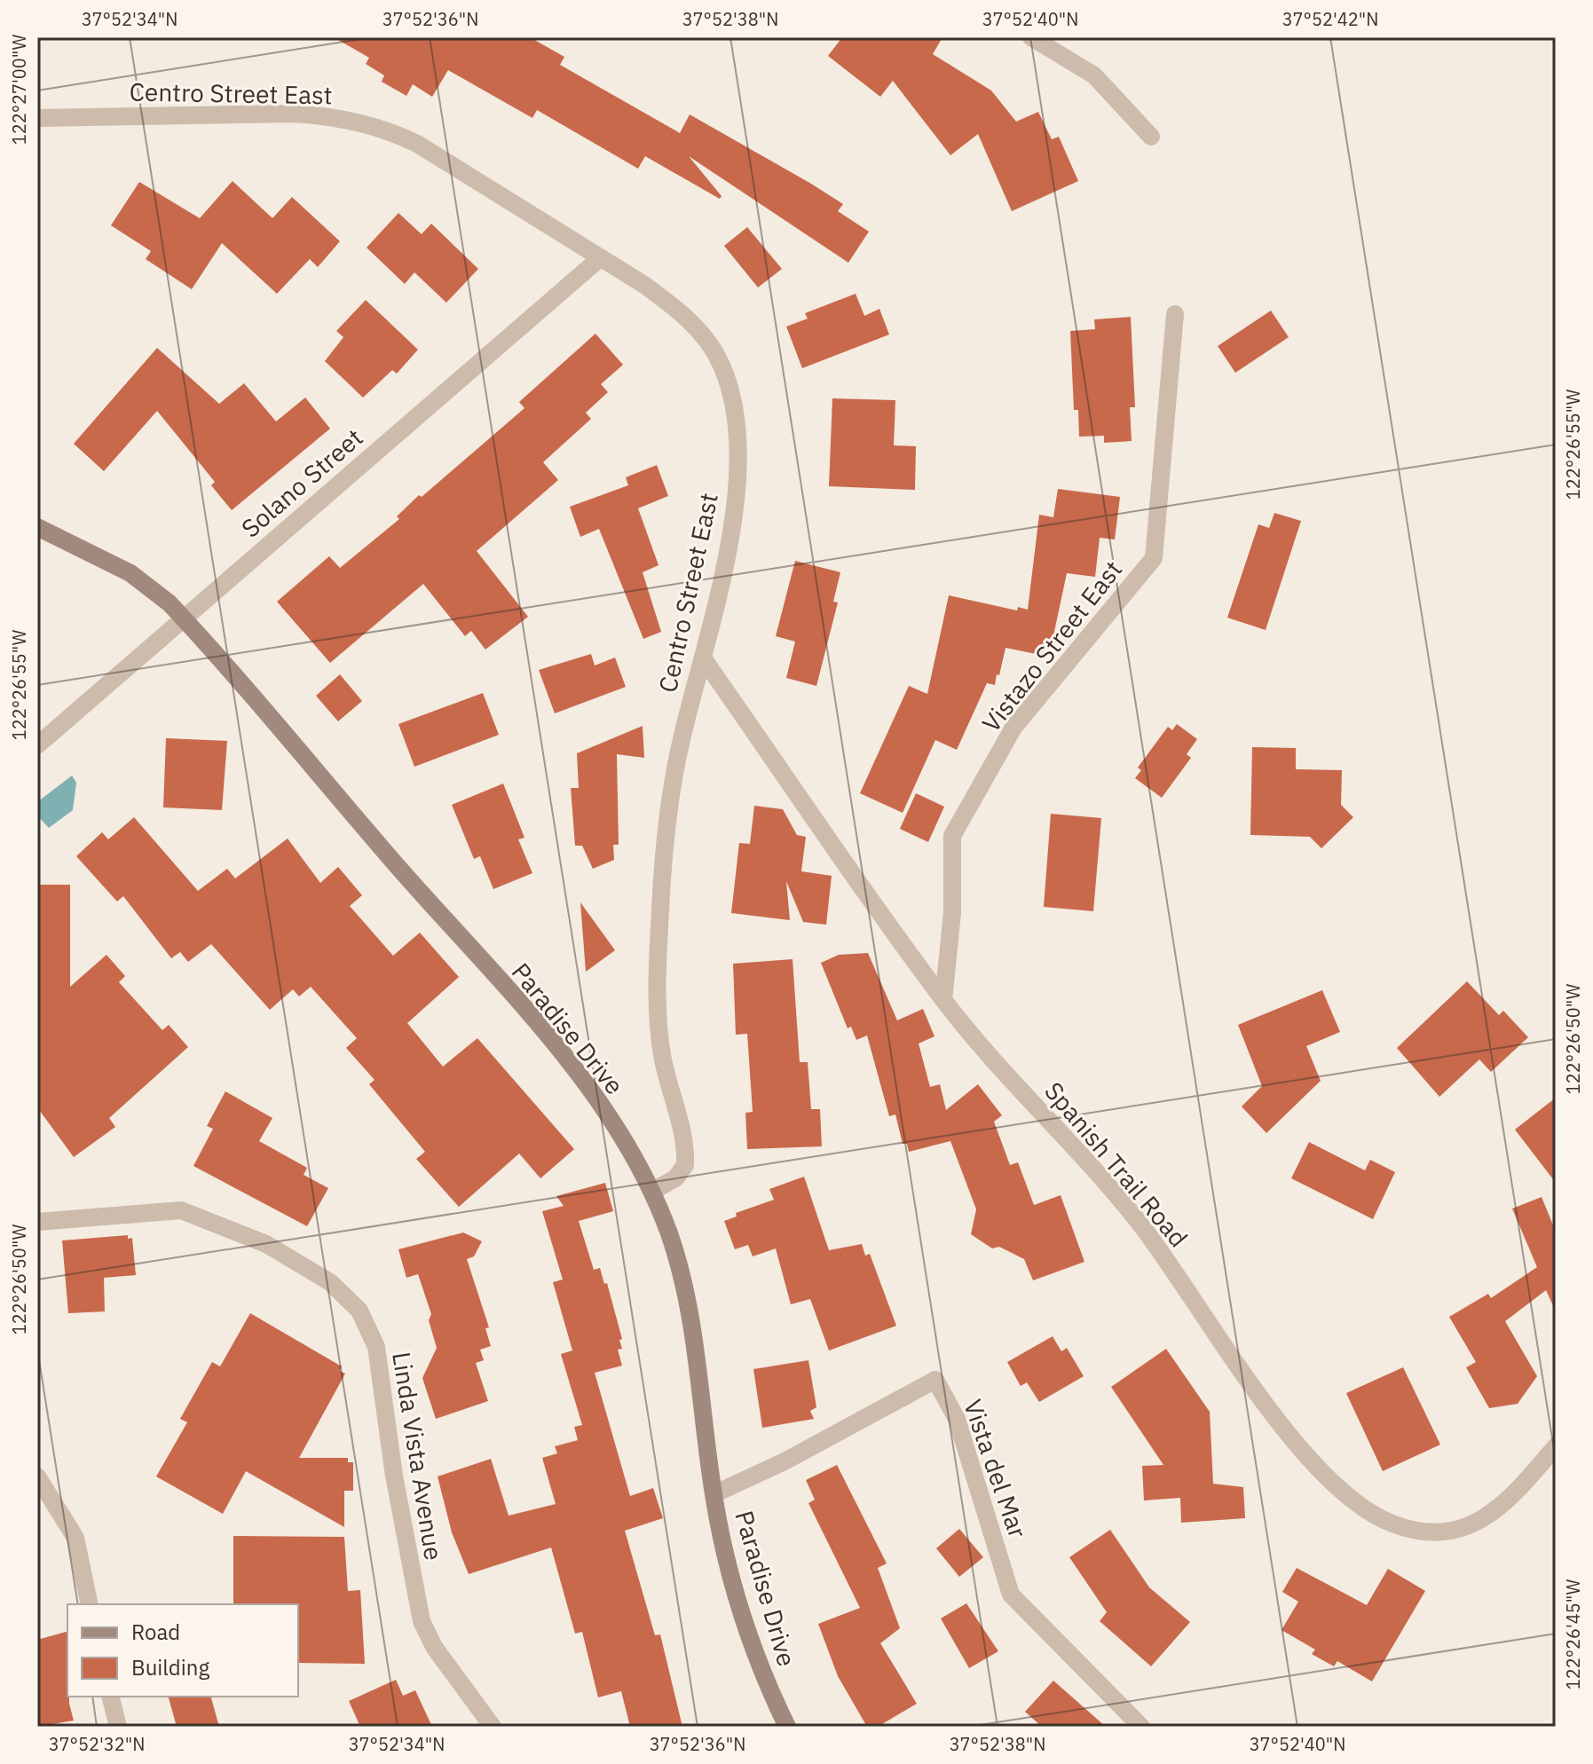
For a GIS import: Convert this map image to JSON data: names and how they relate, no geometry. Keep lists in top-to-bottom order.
{
  "streets": {
    "street": [
      "Centro Street East",
      "Solano Street",
      "Vistazo Street East",
      "Paradise Drive",
      "Spanish Trail Road",
      "Linda Vista Avenue",
      "Vista del Mar"
    ]
  },
  "crossings": [
    ["Centro Street East", "Solano Street"],
    ["Centro Street East", "Paradise Drive"],
    ["Centro Street East", "Spanish Trail Road"],
    ["Solano Street", "Paradise Drive"],
    ["Vistazo Street East", "Spanish Trail Road"],
    ["Paradise Drive", "Vista del Mar"]
  ],
  "legend": ["Road", "Building"],
  "coordinates": [
    "37°52'34\"N",
    "37°52'36\"N",
    "37°52'38\"N",
    "37°52'40\"N",
    "37°52'42\"N",
    "122°27'00\"W",
    "122°26'55\"W",
    "122°26'50\"W",
    "122°26'45\"W",
    "37°52'32\"N"
  ]
}
